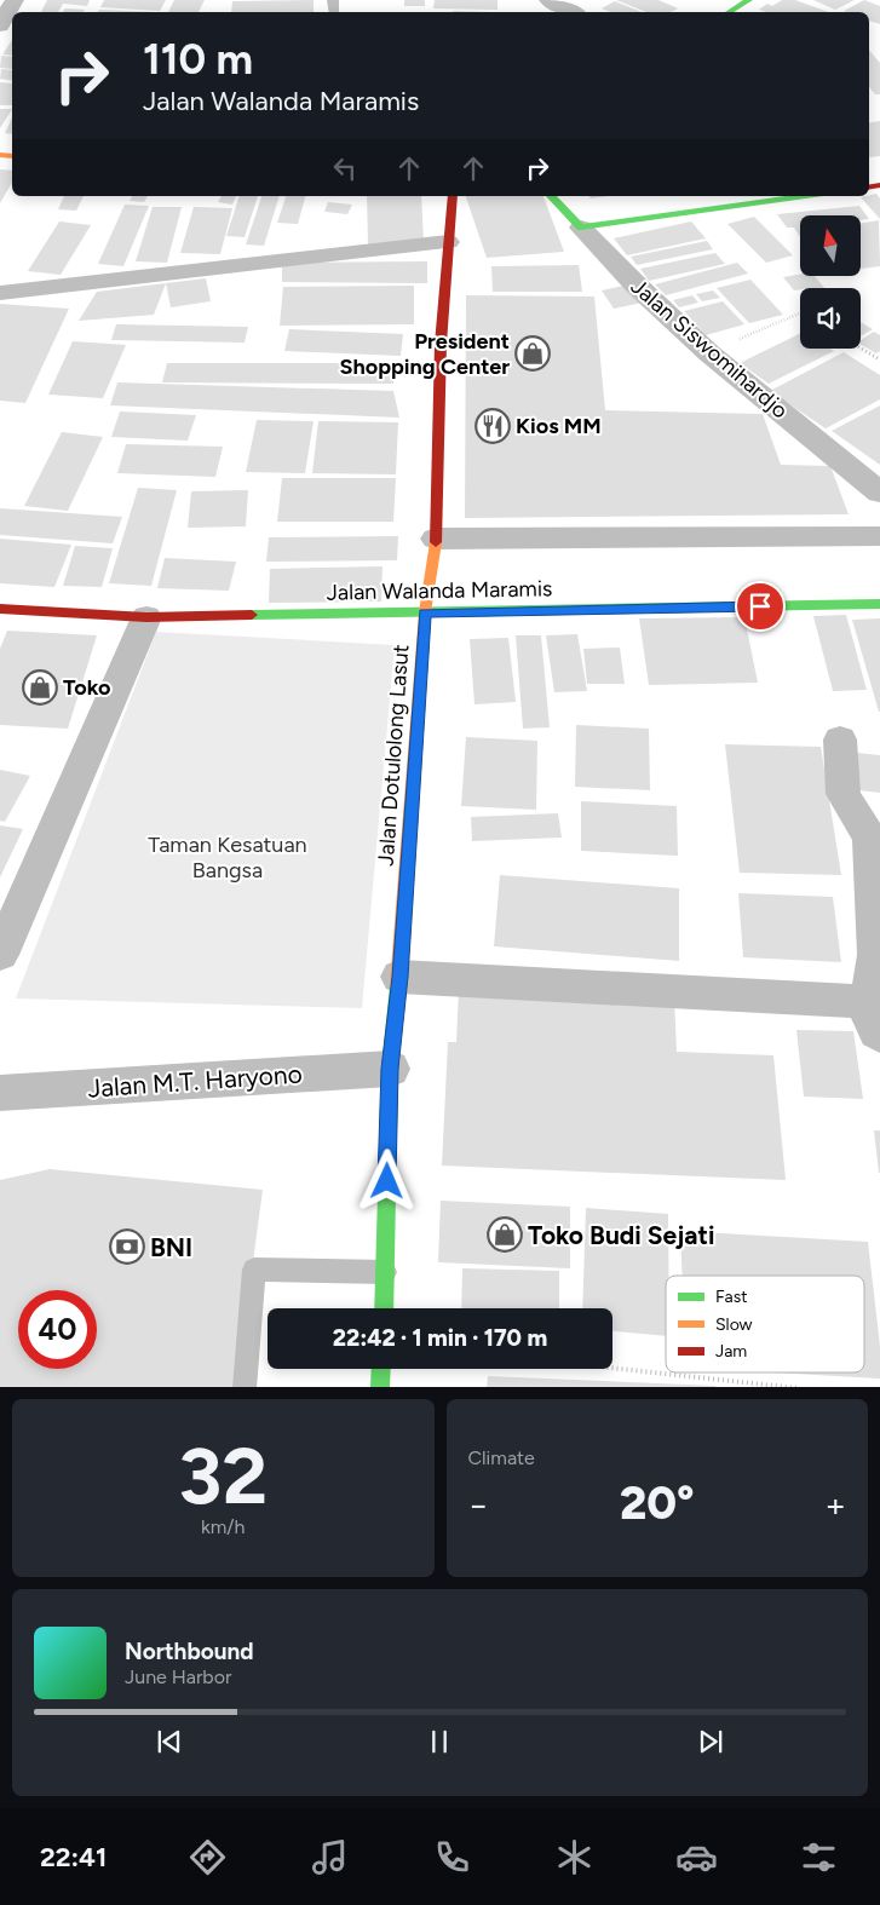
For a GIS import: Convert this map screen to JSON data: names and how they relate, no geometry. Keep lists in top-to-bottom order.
{
  "streets": {
    "main road": ["Jalan Siswomihardjo", "Jalan Walanda Maramis", "Jalan Dotulolong Lasut"],
    "street": ["Jalan M.T. Haryono"]
  },
  "crossings": [
    ["Jalan Walanda Maramis", "Jalan Dotulolong Lasut"],
    ["Jalan Dotulolong Lasut", "Jalan M.T. Haryono"]
  ],
  "parks": ["Taman Kesatuan Bangsa"],
  "places": {
    "shop": ["President Shopping Center", "Toko", "Toko Budi Sejati"],
    "restaurant": ["Kios MM"],
    "bank": ["BNI"]
  },
  "legend": ["Fast", "Slow", "Jam"],
  "north": "top",
  "page": {
    "turn": ["110 m", "Jalan Walanda Maramis"],
    "limit": "40",
    "trip": "22:42 · 1 min · 170 m",
    "tile": [
      ["32", "km/h"],
      "Climate"
    ],
    "heat": ["−", "20°", "+"],
    "song": ["Northbound", "June Harbor"],
    "tabs": "22:41"
  }
}
